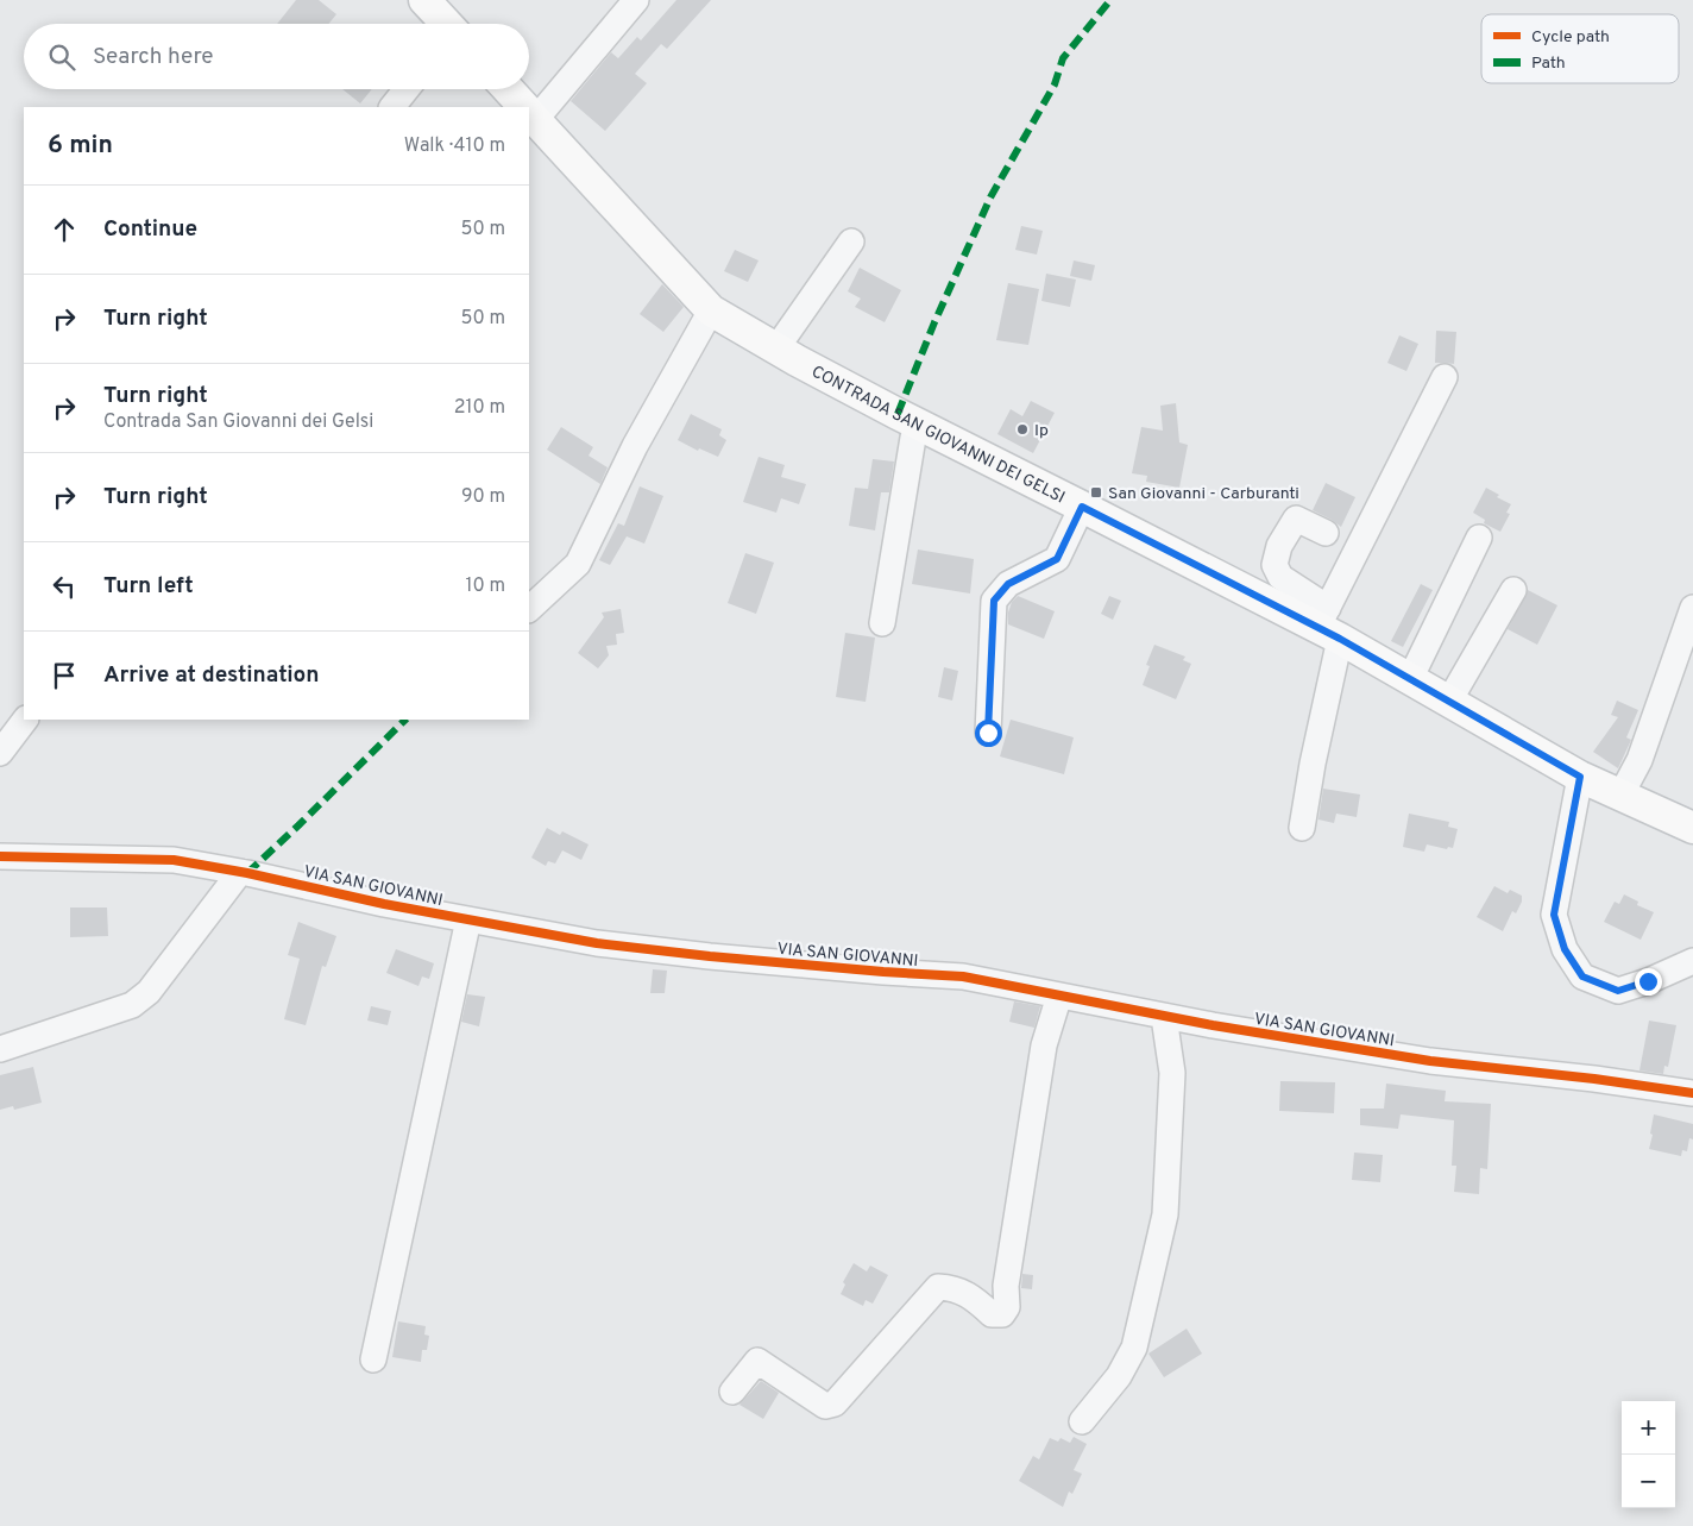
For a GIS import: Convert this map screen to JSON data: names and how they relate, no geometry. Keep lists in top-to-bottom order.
{
  "streets": {
    "main road": ["CONTRADA SAN GIOVANNI DEI GELSI"],
    "street": ["VIA SAN GIOVANNI"]
  },
  "places": {
    "other": ["Ip"],
    "transit": ["San Giovanni - Carburanti"]
  },
  "legend": ["Cycle path", "Path"],
  "page": {
    "search": "Search here",
    "heading": ["6 min", "Walk · 410 m"],
    "list": [
      ["Continue", "50 m"],
      ["Turn right", "50 m"],
      ["Turn right", "Contrada San Giovanni dei Gelsi", "210 m"],
      ["Turn right", "90 m"],
      ["Turn left", "10 m"],
      "Arrive at destination"
    ],
    "map_buttons": ["+", "−"]
  }
}
